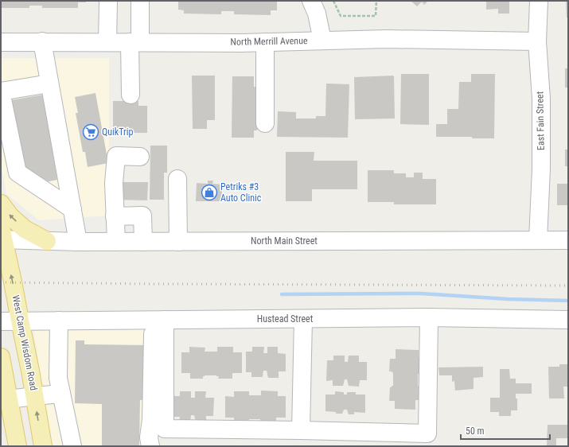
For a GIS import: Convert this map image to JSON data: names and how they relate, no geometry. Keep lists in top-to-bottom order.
{
  "streets": {
    "main road": ["West Camp Wisdom Road"],
    "street": [
      "North Merrill Avenue",
      "East Fain Street",
      "North Main Street",
      "Hustead Street"
    ]
  },
  "crossings": [
    ["North Merrill Avenue", "East Fain Street"],
    ["East Fain Street", "North Main Street"],
    ["North Main Street", "West Camp Wisdom Road"],
    ["Hustead Street", "West Camp Wisdom Road"]
  ],
  "places": {
    "supermarket": ["QuikTrip"],
    "shop": ["Petriks #3 Auto Clinic"]
  },
  "scale_bar": "50 m"
}
